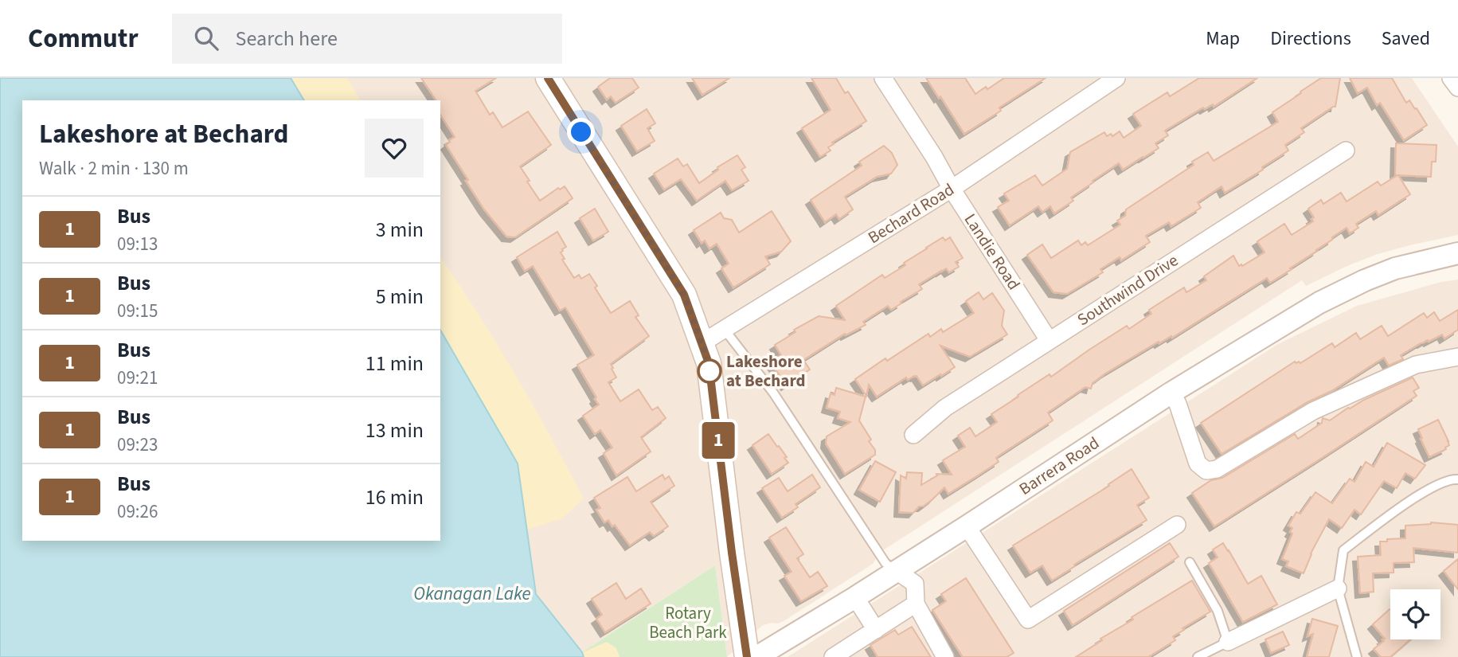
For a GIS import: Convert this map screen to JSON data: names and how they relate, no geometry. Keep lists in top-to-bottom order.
{
  "streets": {
    "street": [
      "Bechard Road",
      "Landie Road",
      "Southwind Drive",
      "Barrera Road"
    ]
  },
  "crossings": [
    ["Bechard Road", "Landie Road"],
    ["Landie Road", "Southwind Drive"]
  ],
  "water": ["Okanagan Lake"],
  "parks": ["Rotary Beach Park"],
  "places": ["Lakeshore at Bechard"],
  "lines": ["bus line 1"],
  "page": {
    "header": "Commutr",
    "search": "Search here",
    "nav": ["Map", "Directions", "Saved"],
    "on_map": "1",
    "heading": ["Lakeshore at Bechard", "Walk · 2 min · 130 m"],
    "list": [
      {
        "mark": "1",
        "name": "Bus",
        "note": "09:13",
        "value": "3 min"
      },
      {
        "mark": "1",
        "name": "Bus",
        "note": "09:15",
        "value": "5 min"
      },
      {
        "mark": "1",
        "name": "Bus",
        "note": "09:21",
        "value": "11 min"
      },
      {
        "mark": "1",
        "name": "Bus",
        "note": "09:23",
        "value": "13 min"
      },
      {
        "mark": "1",
        "name": "Bus",
        "note": "09:26",
        "value": "16 min"
      }
    ]
  }
}
